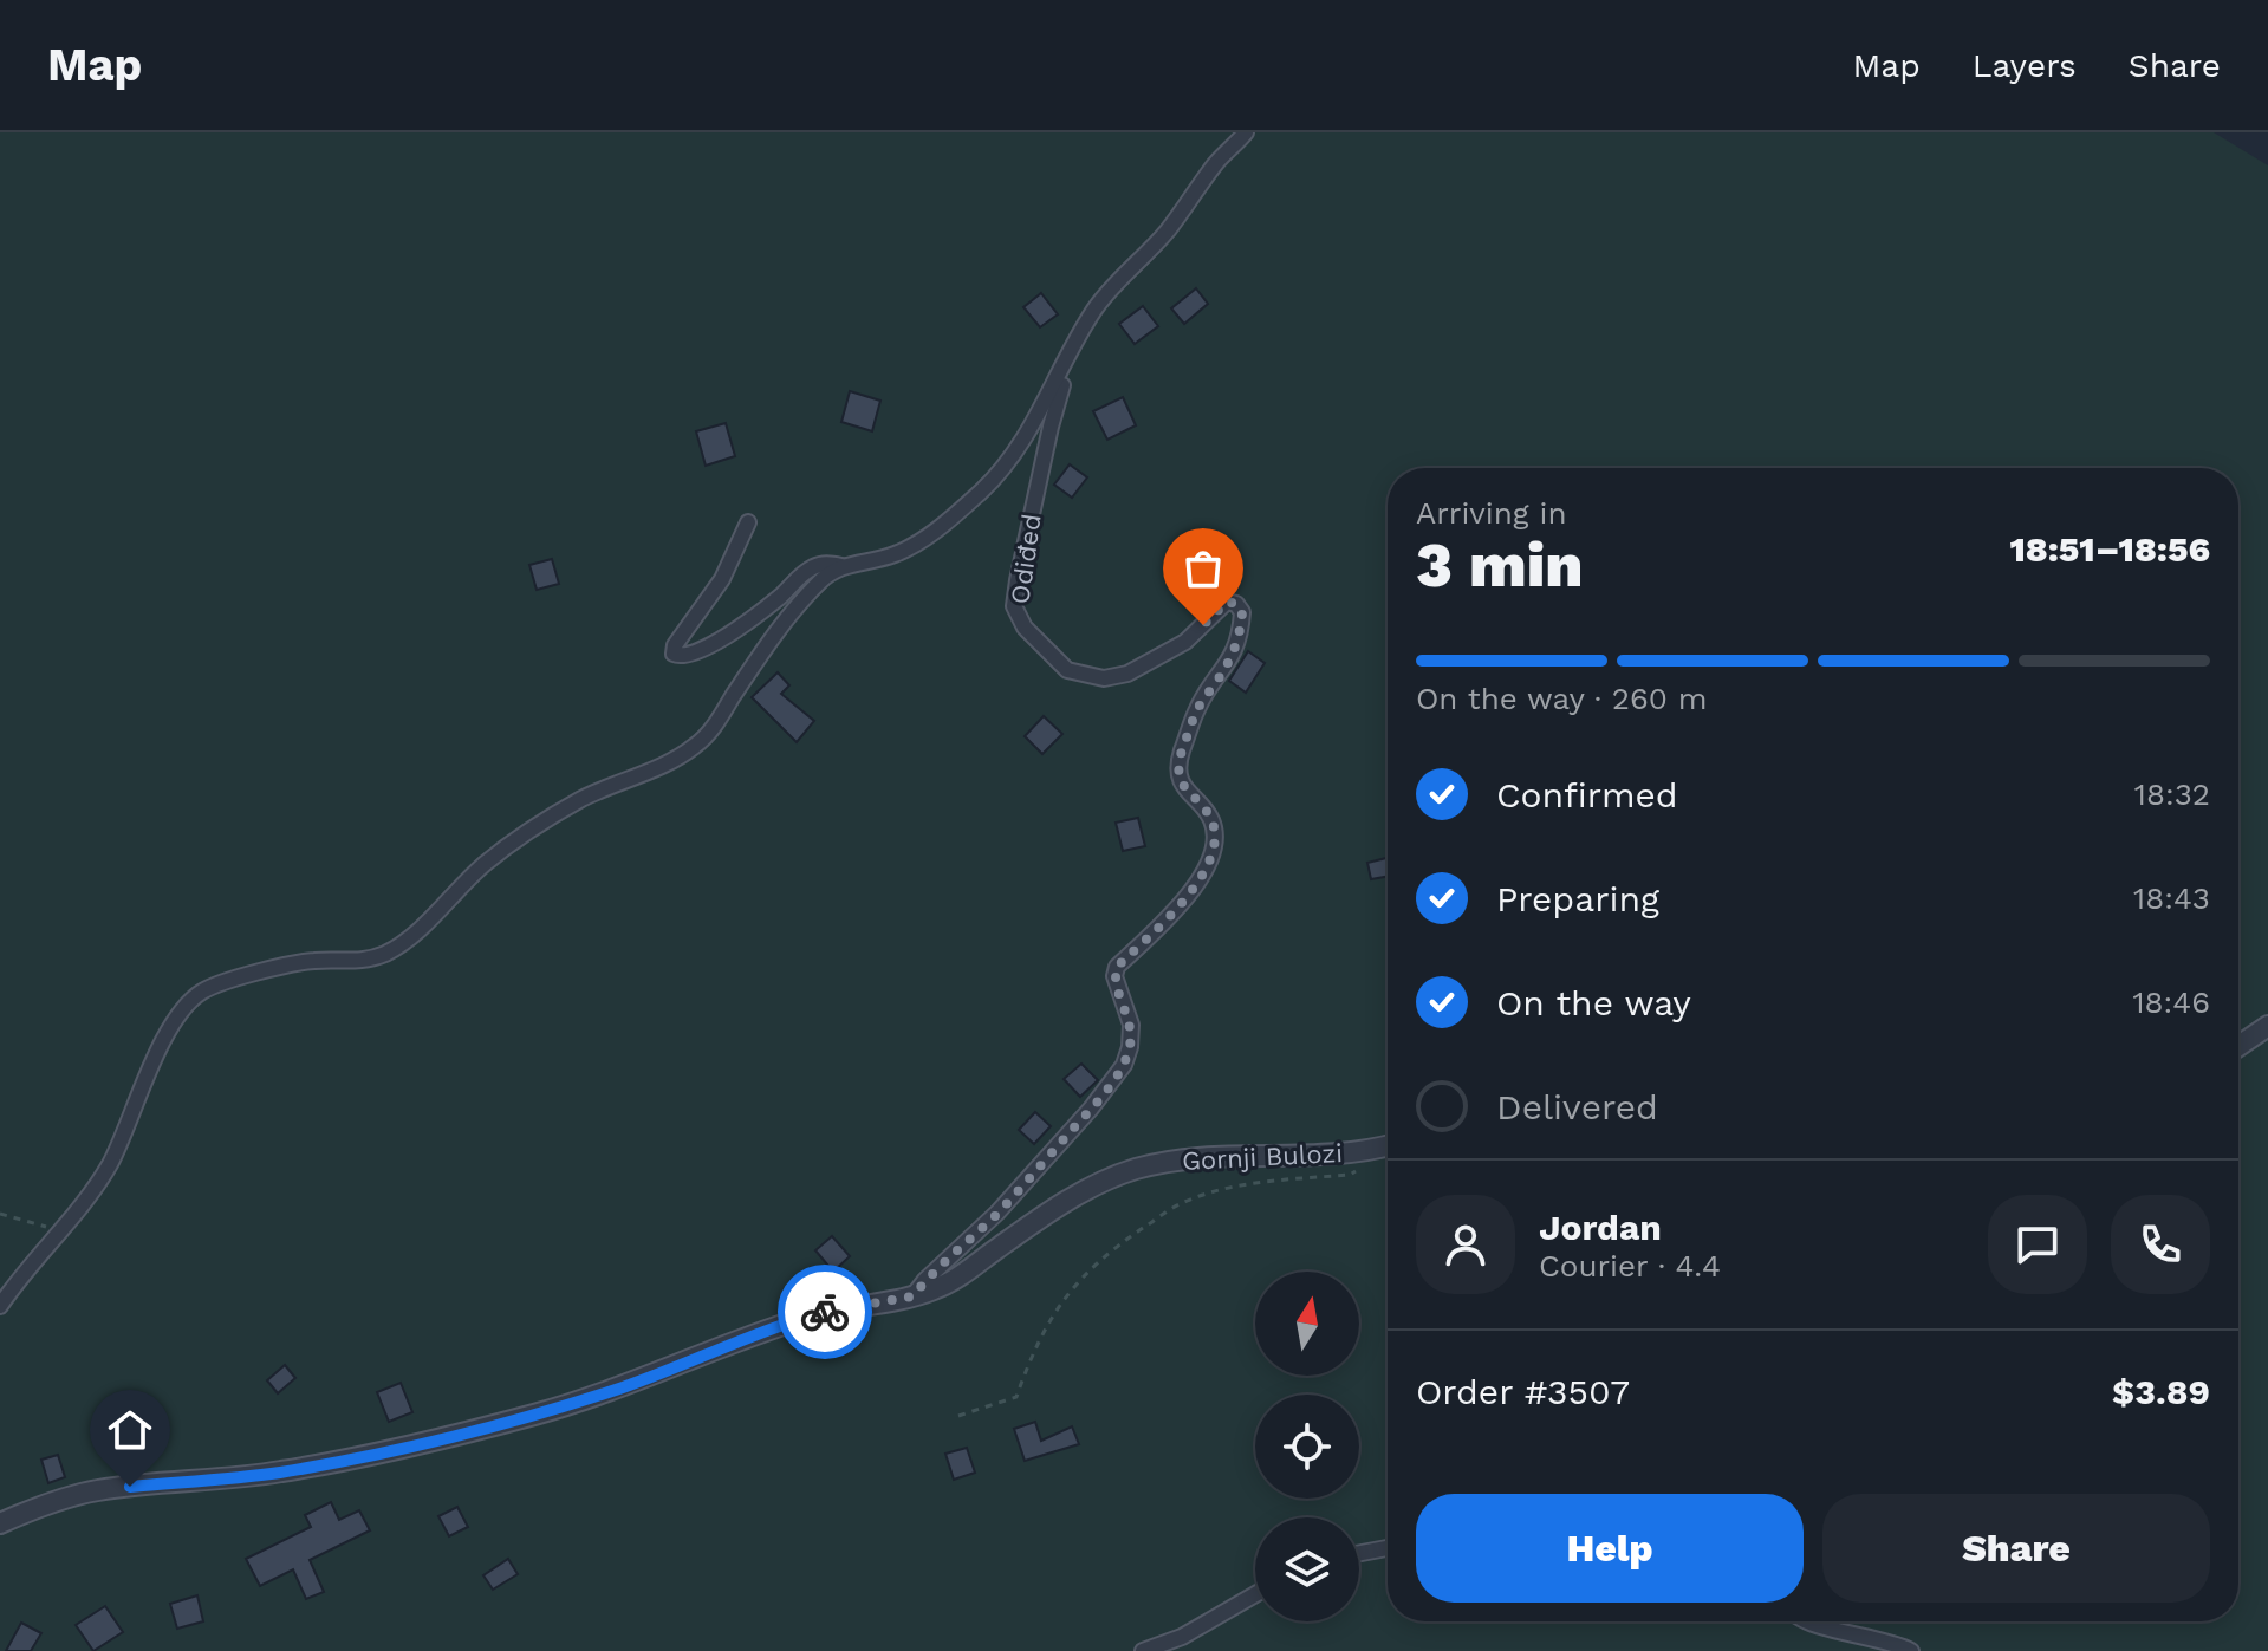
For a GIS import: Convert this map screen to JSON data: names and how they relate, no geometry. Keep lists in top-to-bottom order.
{
  "streets": {
    "street": ["Odiđed", "Gornji Bulozi"]
  },
  "crossings": [
    ["Odiđed", "Gornji Bulozi"]
  ],
  "north": "top",
  "page": {
    "header": "Map",
    "nav": ["Map", "Layers", "Share"],
    "heading": ["3 min", "Arriving in", "18:51–18:56"],
    "panel": [
      "Jordan",
      "Courier · 4.4",
      "Order #3507",
      "$3.89"
    ],
    "bar": "On the way · 260 m",
    "list": [
      ["Confirmed", "18:32"],
      ["Preparing", "18:43"],
      ["On the way", "18:46"],
      "Delivered"
    ],
    "buttons": ["Help", "Share"]
  }
}
